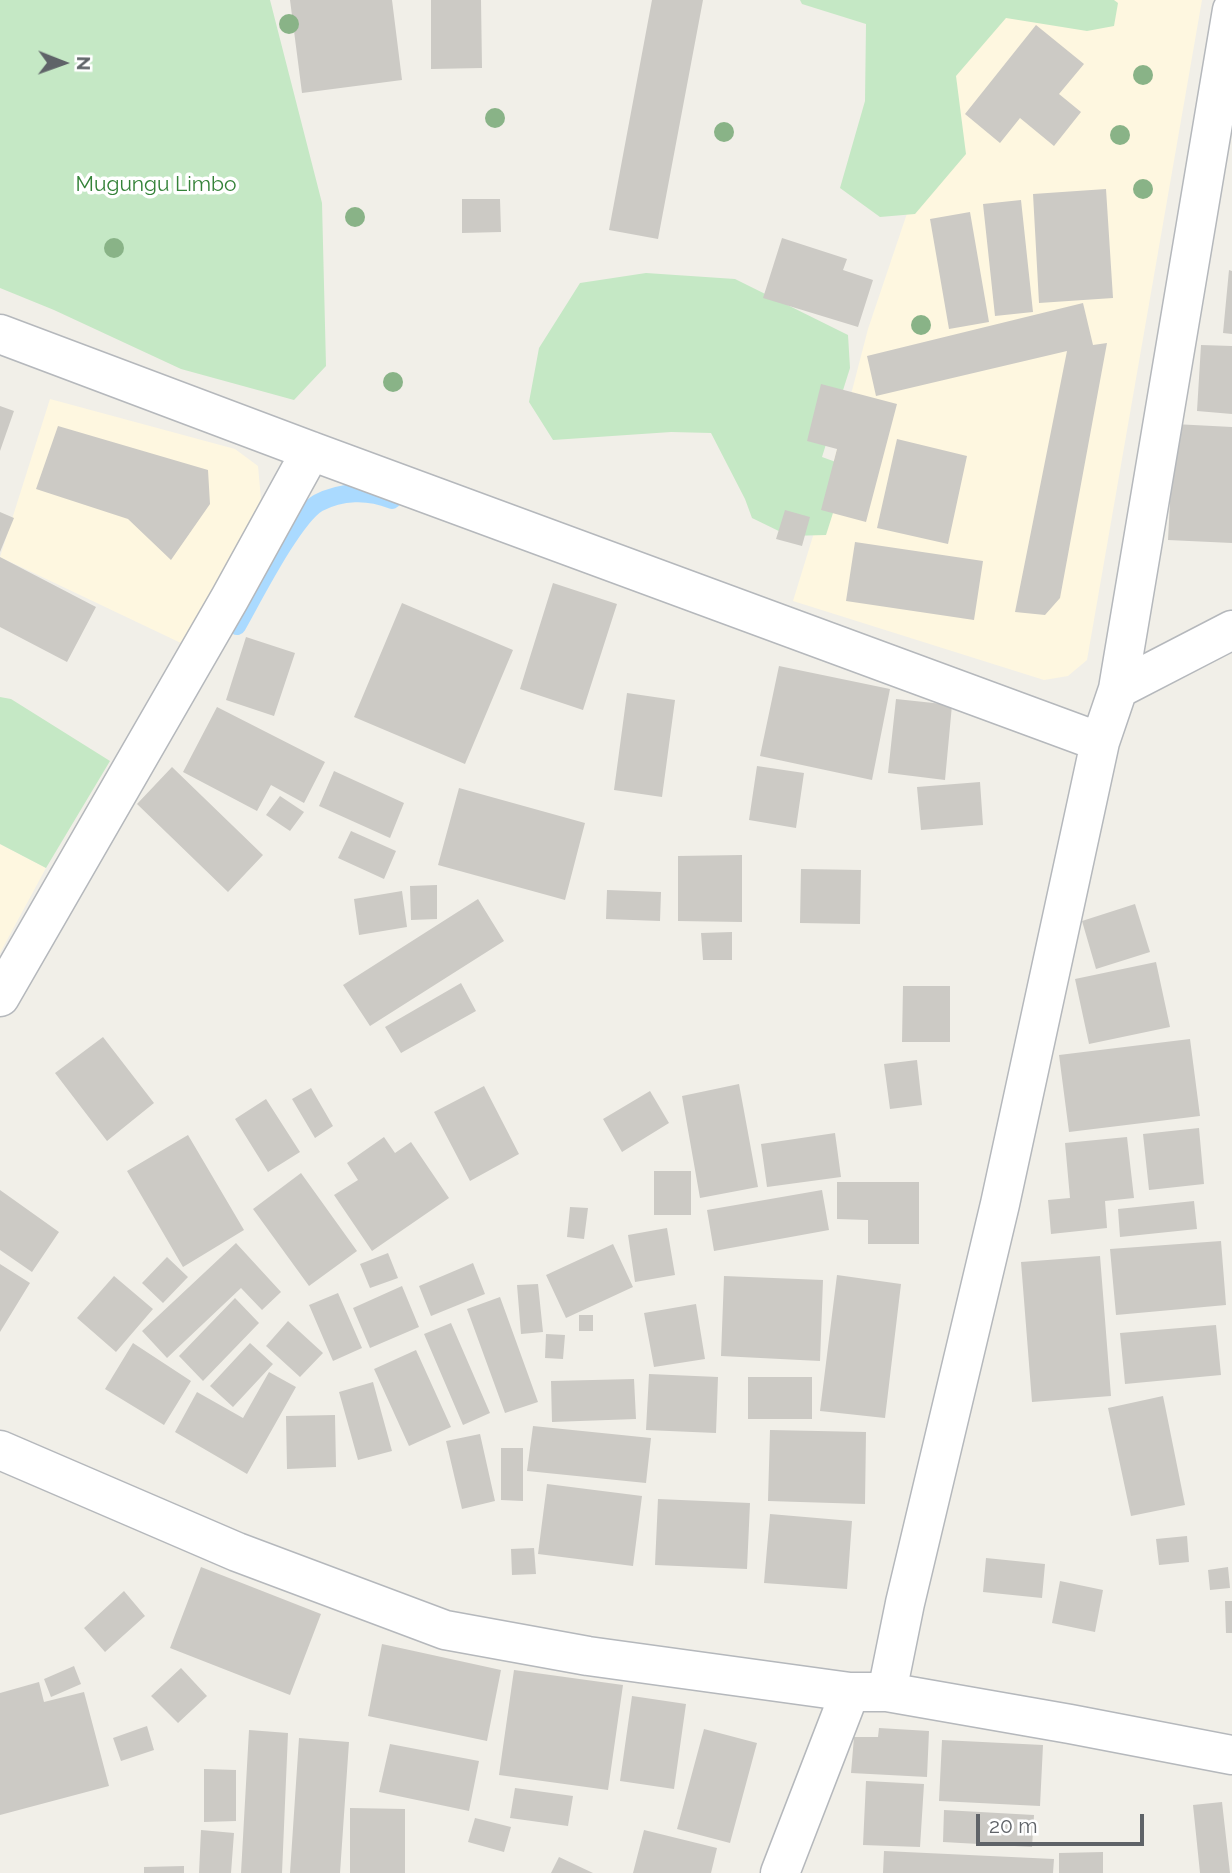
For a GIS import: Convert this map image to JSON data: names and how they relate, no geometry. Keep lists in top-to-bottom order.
{
  "parks": ["Mugungu Limbo"],
  "scale_bar": "20 m",
  "north": "right"
}
